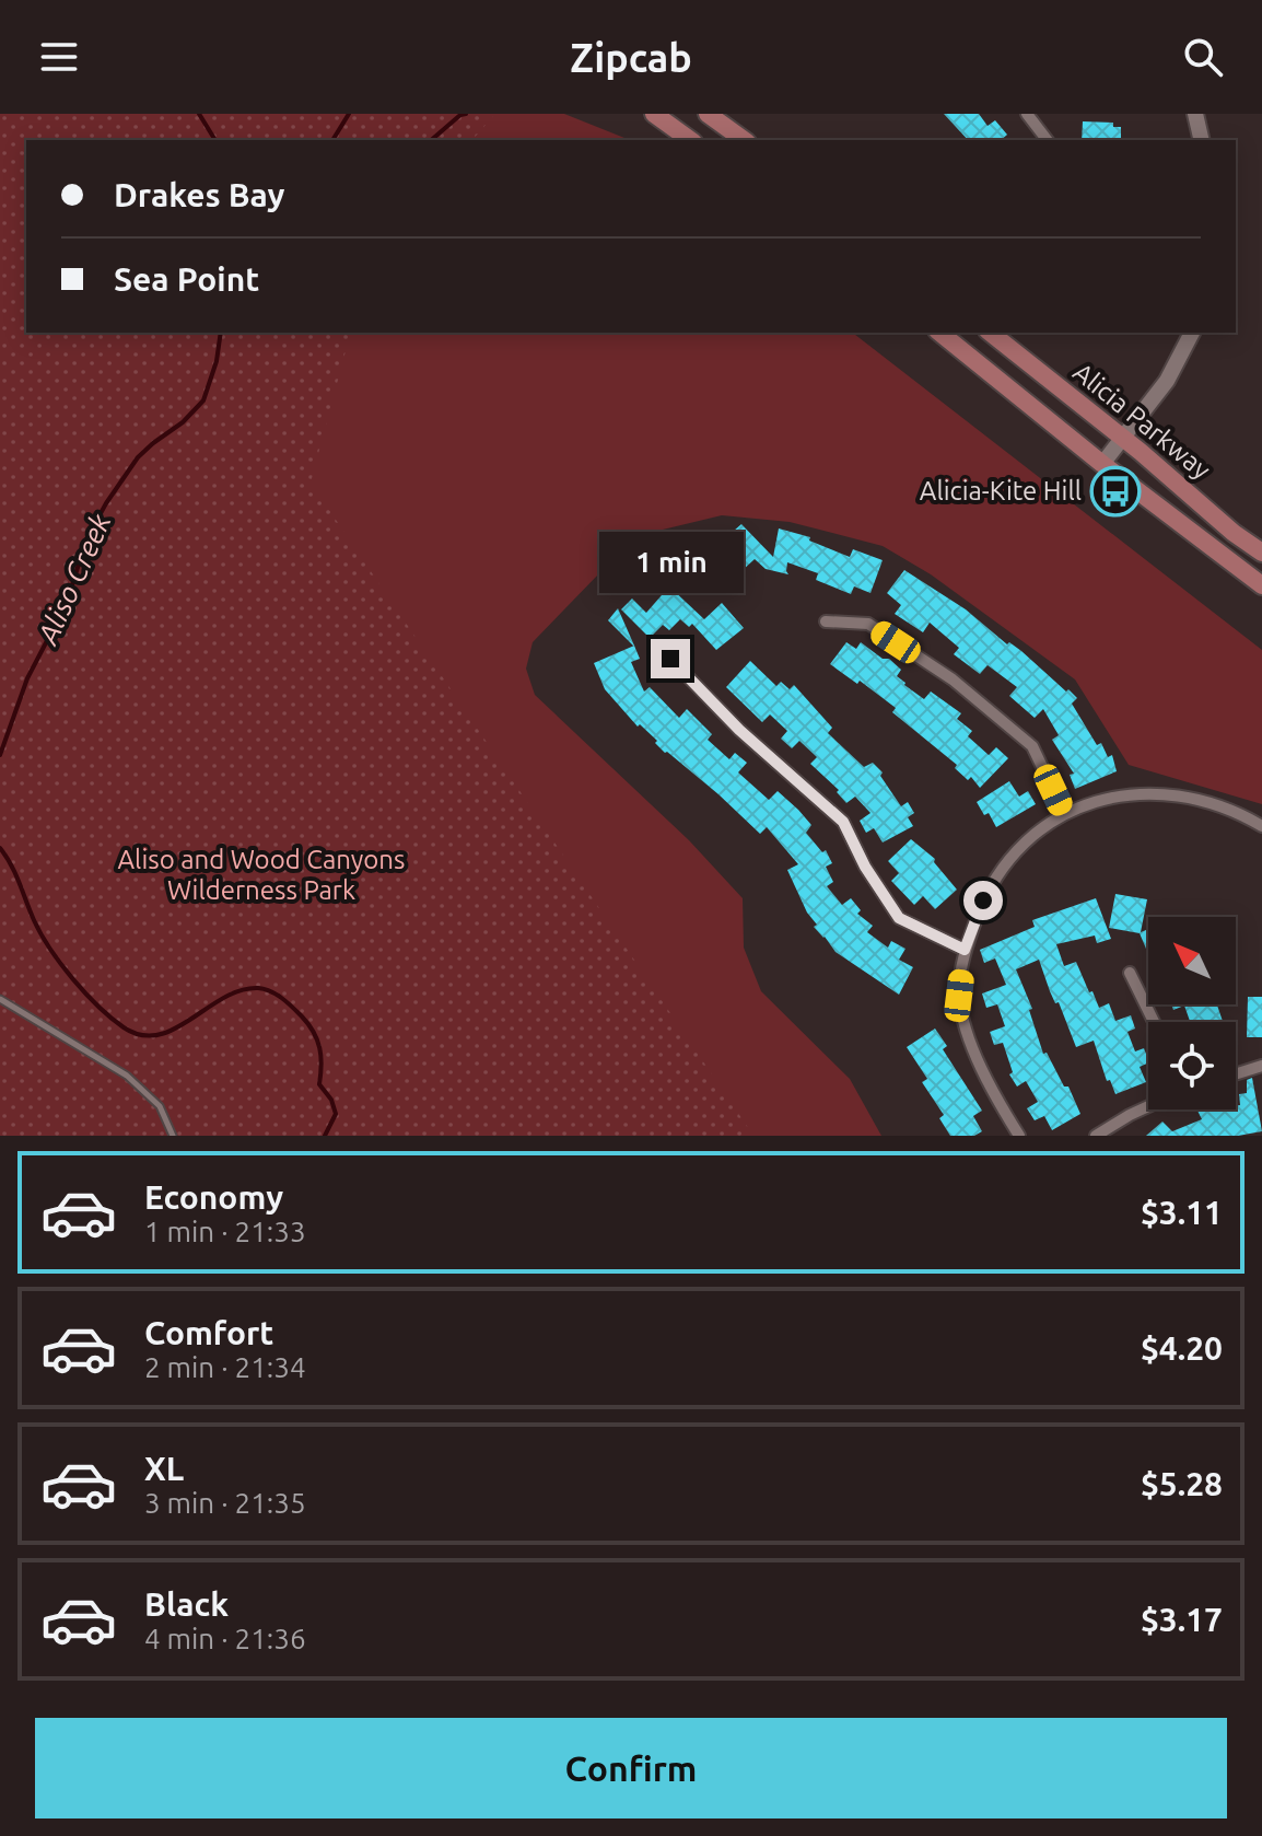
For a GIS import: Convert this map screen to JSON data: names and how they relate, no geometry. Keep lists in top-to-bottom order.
{
  "streets": {
    "main road": ["Alicia Parkway"]
  },
  "water": ["Aliso Creek"],
  "parks": ["Aliso and Wood Canyons Wilderness Park"],
  "places": {
    "bus stop": ["Alicia-Kite Hill"]
  },
  "north": "top left",
  "page": {
    "header": "Zipcab",
    "banner": ["Drakes Bay", "Sea Point"],
    "bubble": "1 min",
    "list": [
      {
        "name": "Economy",
        "note": "1 min · 21:33",
        "value": "$3.11"
      },
      {
        "name": "Comfort",
        "note": "2 min · 21:34",
        "value": "$4.20"
      },
      {
        "name": "XL",
        "note": "3 min · 21:35",
        "value": "$5.28"
      },
      {
        "name": "Black",
        "note": "4 min · 21:36",
        "value": "$3.17"
      }
    ],
    "buttons": "Confirm"
  }
}
